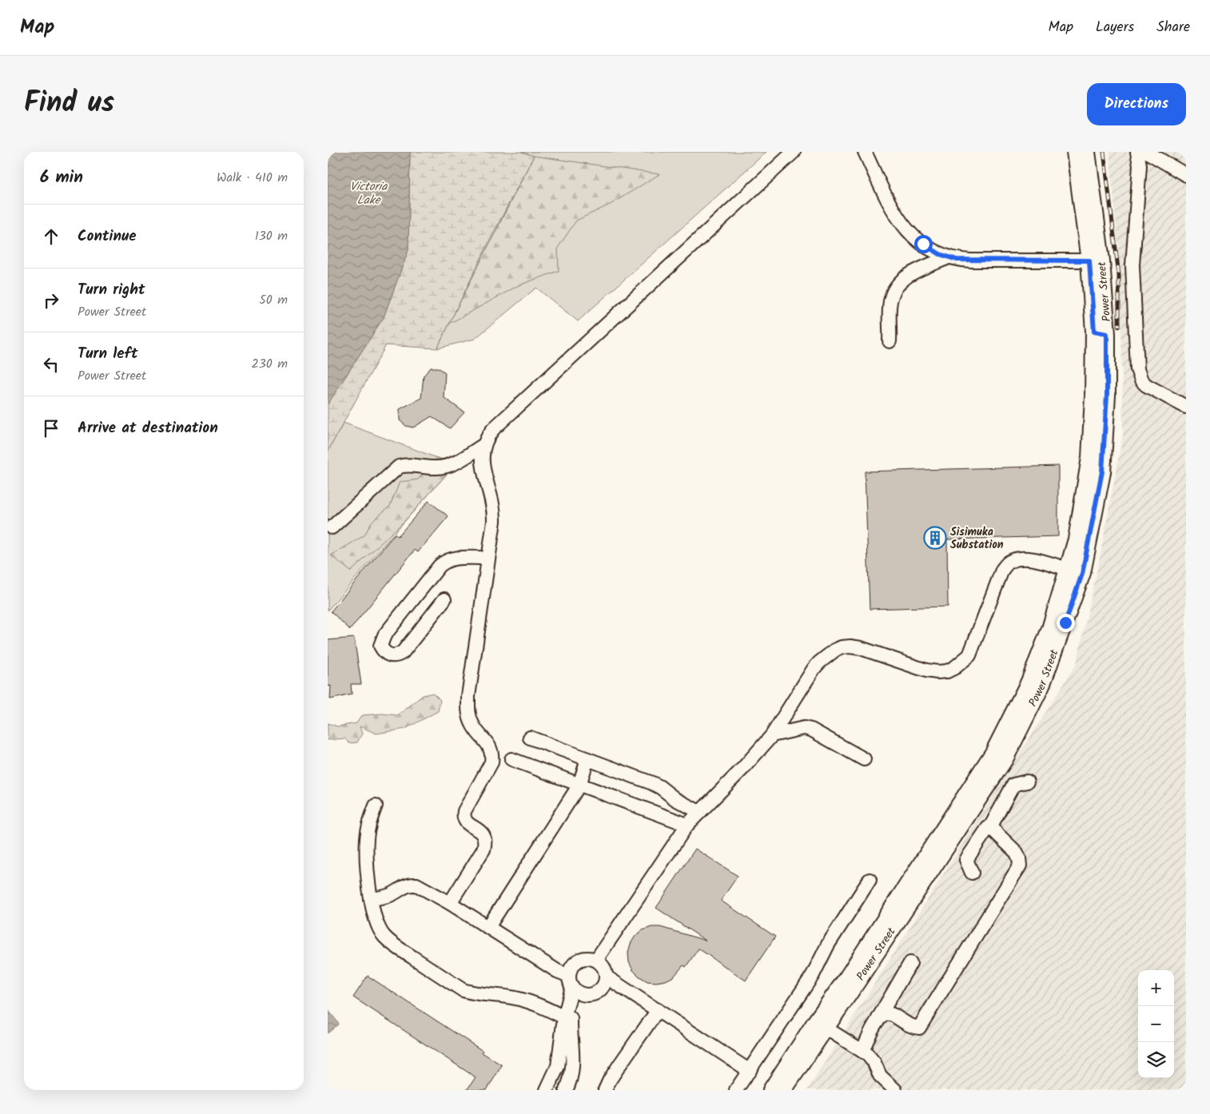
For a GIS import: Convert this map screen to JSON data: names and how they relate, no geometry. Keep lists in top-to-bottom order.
{
  "streets": {
    "main road": ["Power Street"]
  },
  "water": ["Victoria Lake"],
  "places": {
    "building": ["Sisimuka Substation"]
  },
  "page": {
    "header": "Map",
    "nav": ["Map", "Layers", "Share"],
    "title": "Find us",
    "buttons": "Directions",
    "heading": ["6 min", "Walk · 410 m"],
    "list": [
      ["Continue", "130 m"],
      ["Turn right", "Power Street", "50 m"],
      ["Turn left", "Power Street", "230 m"],
      "Arrive at destination"
    ],
    "map_buttons": ["+", "−"]
  }
}
